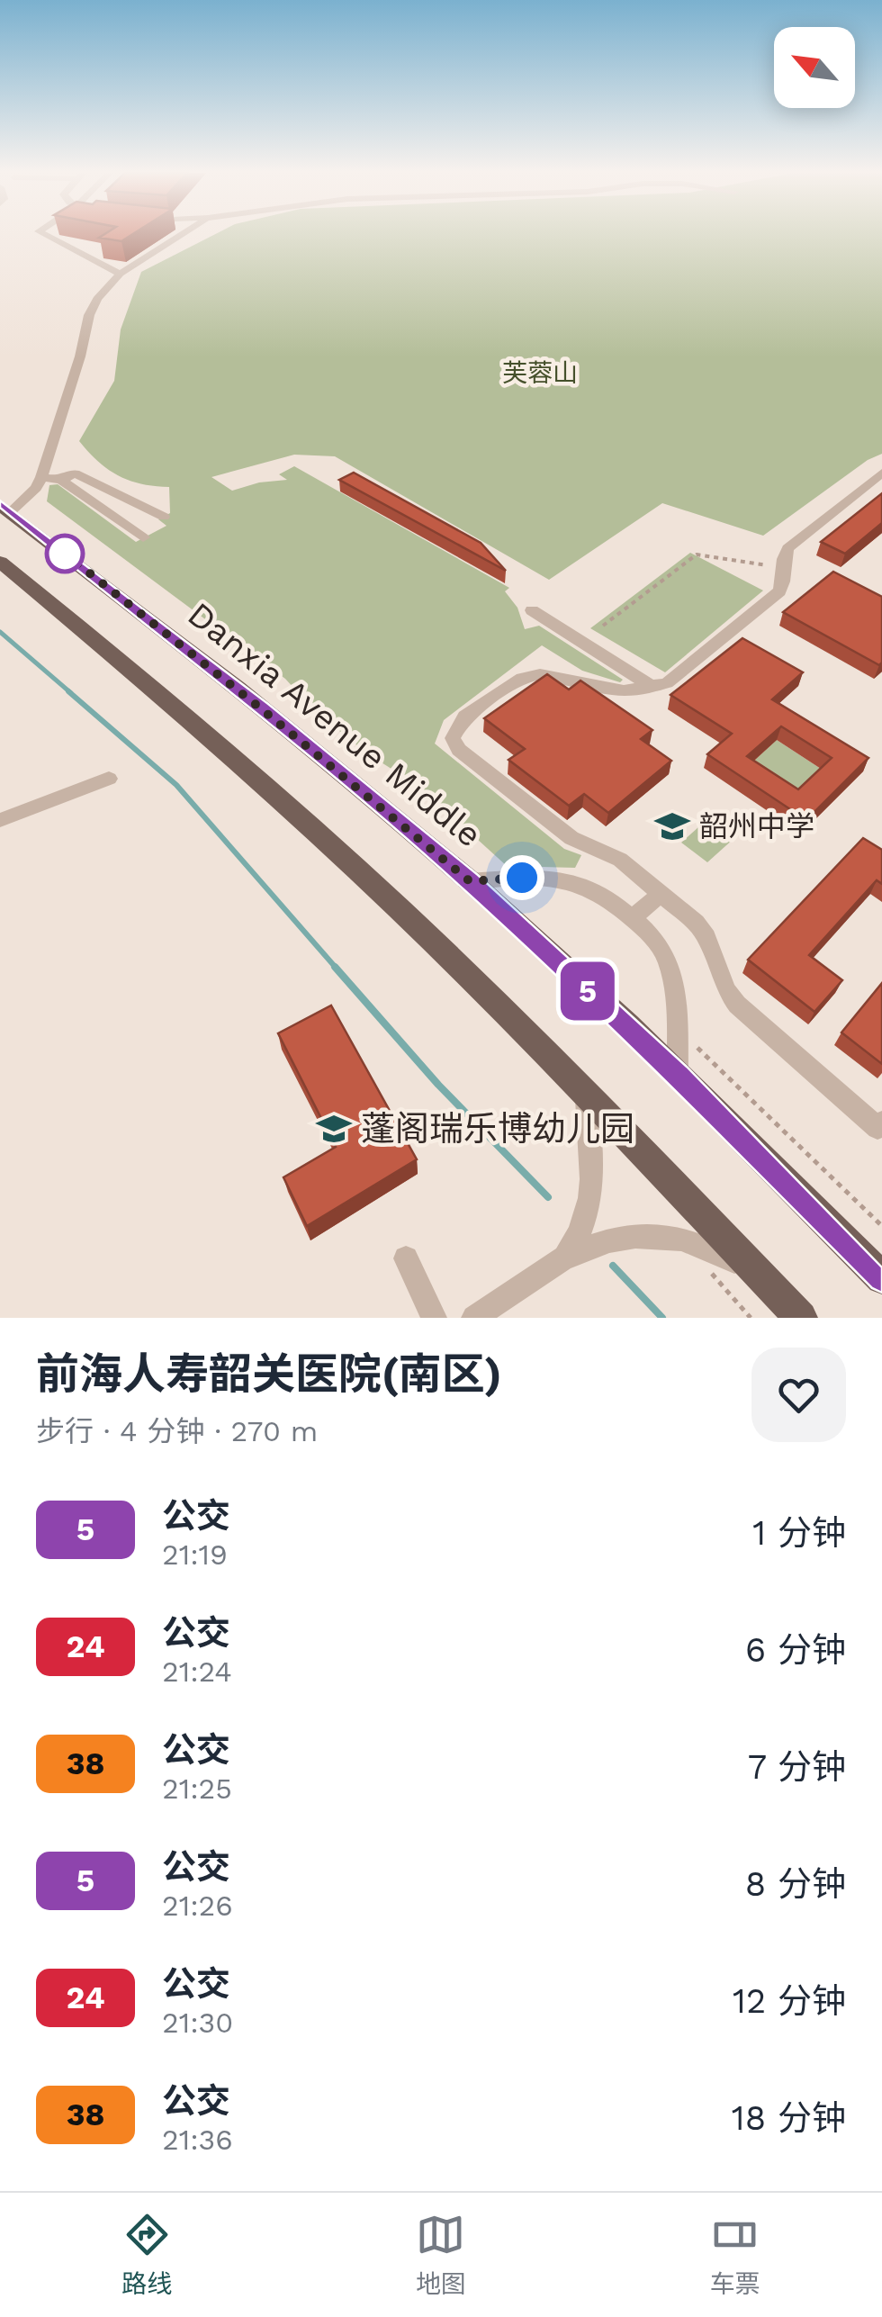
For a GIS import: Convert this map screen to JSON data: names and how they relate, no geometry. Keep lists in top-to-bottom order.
{
  "streets": {
    "main road": ["Danxia Avenue Middle"]
  },
  "parks": ["芙蓉山"],
  "places": {
    "school or university": ["韶州中学", "蓬阁瑞乐博幼儿园"]
  },
  "lines": ["bus line 5"],
  "north": "top left",
  "page": {
    "on_map": "5",
    "heading": ["前海人寿韶关医院(南区)", "步行 · 4 分钟 · 270 m"],
    "list": [
      {
        "mark": "5",
        "name": "公交",
        "note": "21:19",
        "value": "1 分钟"
      },
      {
        "mark": "24",
        "name": "公交",
        "note": "21:24",
        "value": "6 分钟"
      },
      {
        "mark": "38",
        "name": "公交",
        "note": "21:25",
        "value": "7 分钟"
      },
      {
        "mark": "5",
        "name": "公交",
        "note": "21:26",
        "value": "8 分钟"
      },
      {
        "mark": "24",
        "name": "公交",
        "note": "21:30",
        "value": "12 分钟"
      },
      {
        "mark": "38",
        "name": "公交",
        "note": "21:36",
        "value": "18 分钟"
      }
    ],
    "tabs": ["路线", "地图", "车票"]
  }
}
